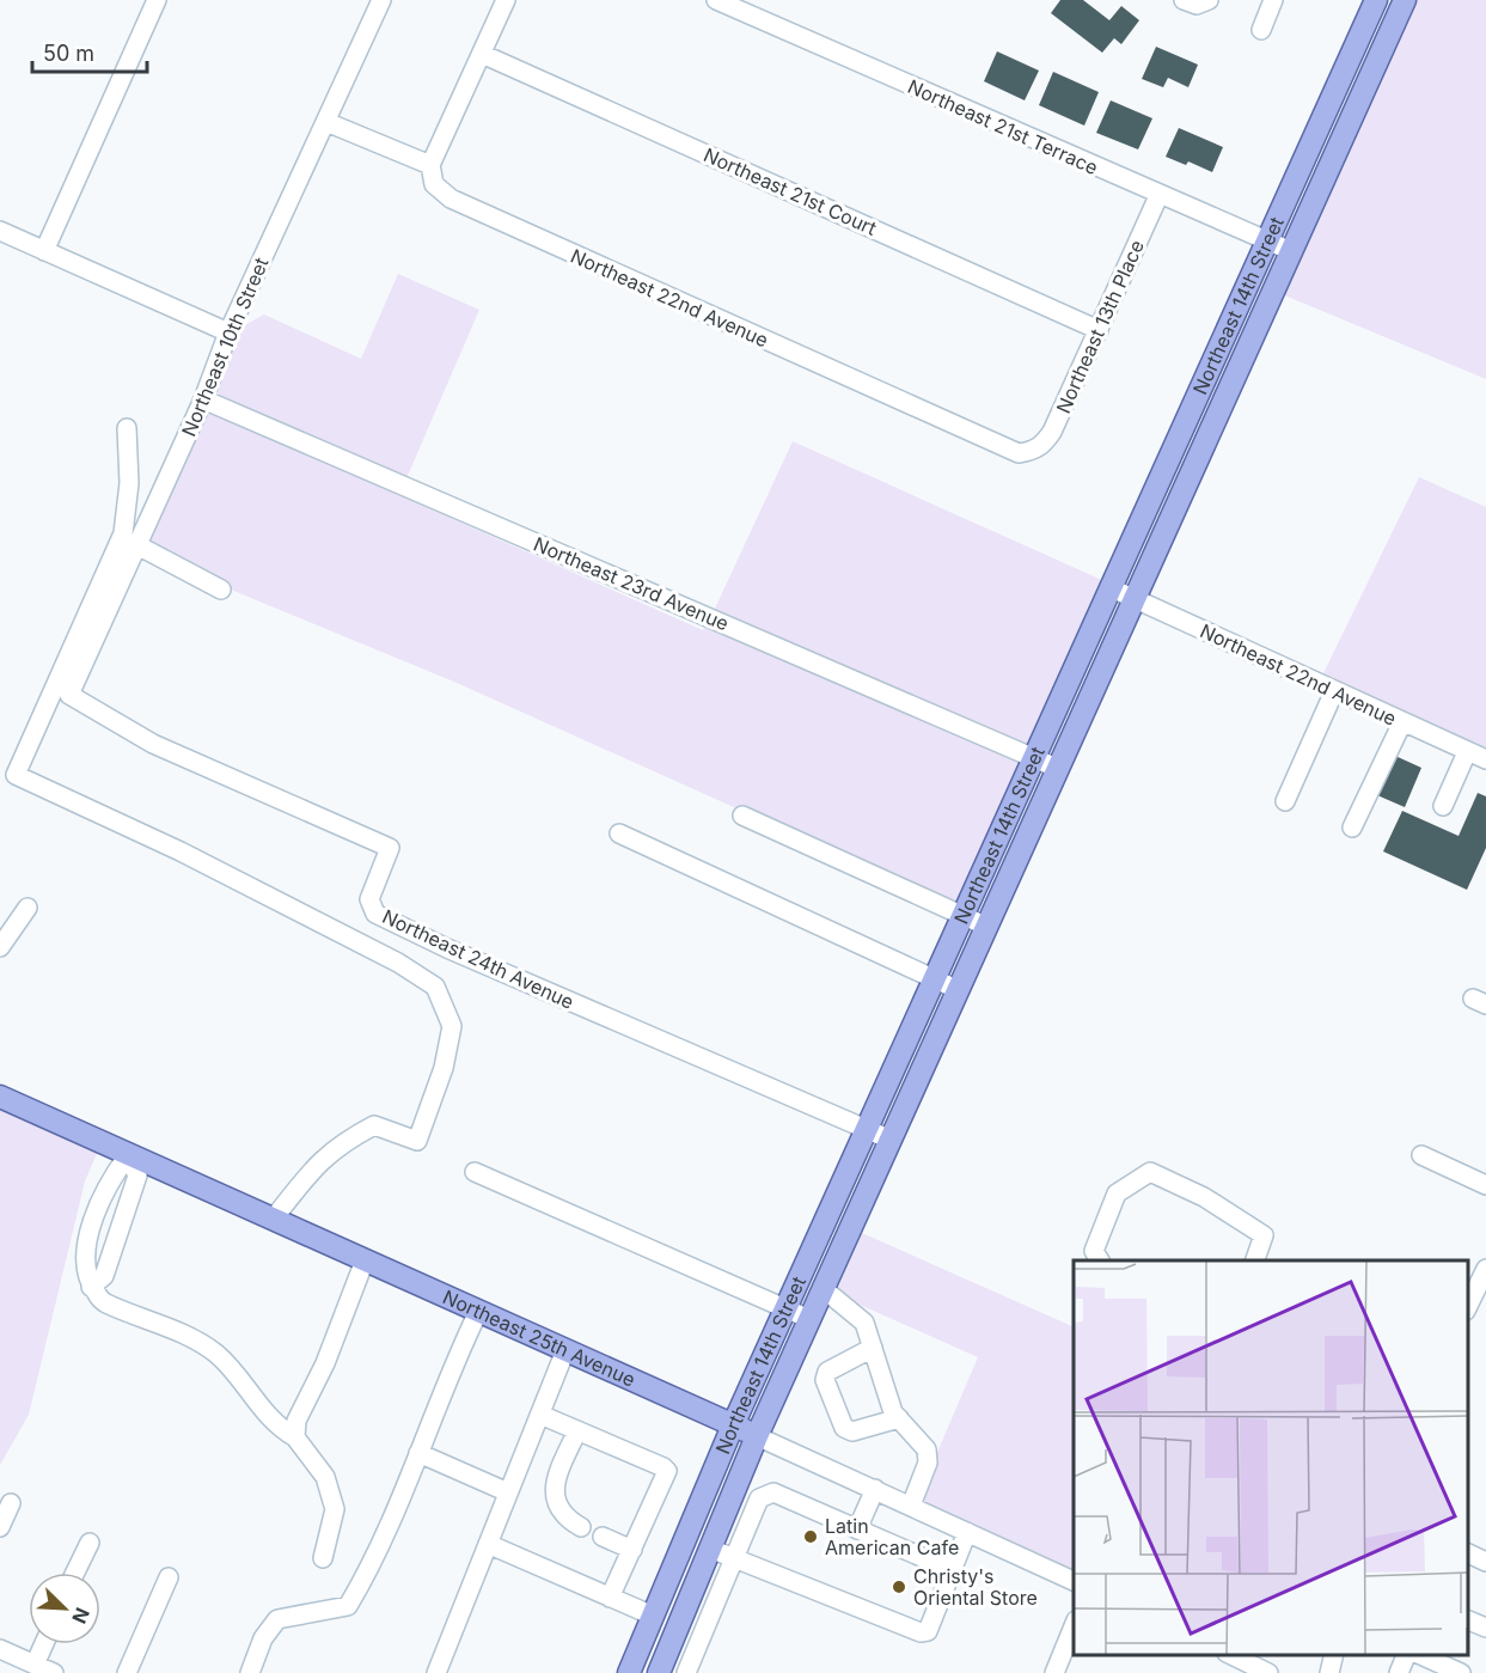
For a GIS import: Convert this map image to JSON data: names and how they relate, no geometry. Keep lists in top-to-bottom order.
{
  "streets": {
    "main road": ["Northeast 14th Street", "Northeast 25th Avenue"],
    "street": [
      "Northeast 21st Terrace",
      "Northeast 21st Court",
      "Northeast 22nd Avenue",
      "Northeast 13th Place",
      "Northeast 10th Street",
      "Northeast 23rd Avenue",
      "Northeast 24th Avenue"
    ]
  },
  "crossings": [
    ["Northeast 21st Terrace", "Northeast 14th Street"],
    ["Northeast 21st Terrace", "Northeast 13th Place"],
    ["Northeast 21st Court", "Northeast 13th Place"],
    ["Northeast 22nd Avenue", "Northeast 14th Street"],
    ["Northeast 22nd Avenue", "Northeast 13th Place"],
    ["Northeast 14th Street", "Northeast 23rd Avenue"],
    ["Northeast 14th Street", "Northeast 24th Avenue"],
    ["Northeast 14th Street", "Northeast 25th Avenue"],
    ["Northeast 10th Street", "Northeast 23rd Avenue"],
    ["Northeast 10th Street", "Northeast 24th Avenue"]
  ],
  "places": ["Latin American Cafe", "Christy's Oriental Store"],
  "scale_bar": "50 m",
  "north": "bottom right"
}
